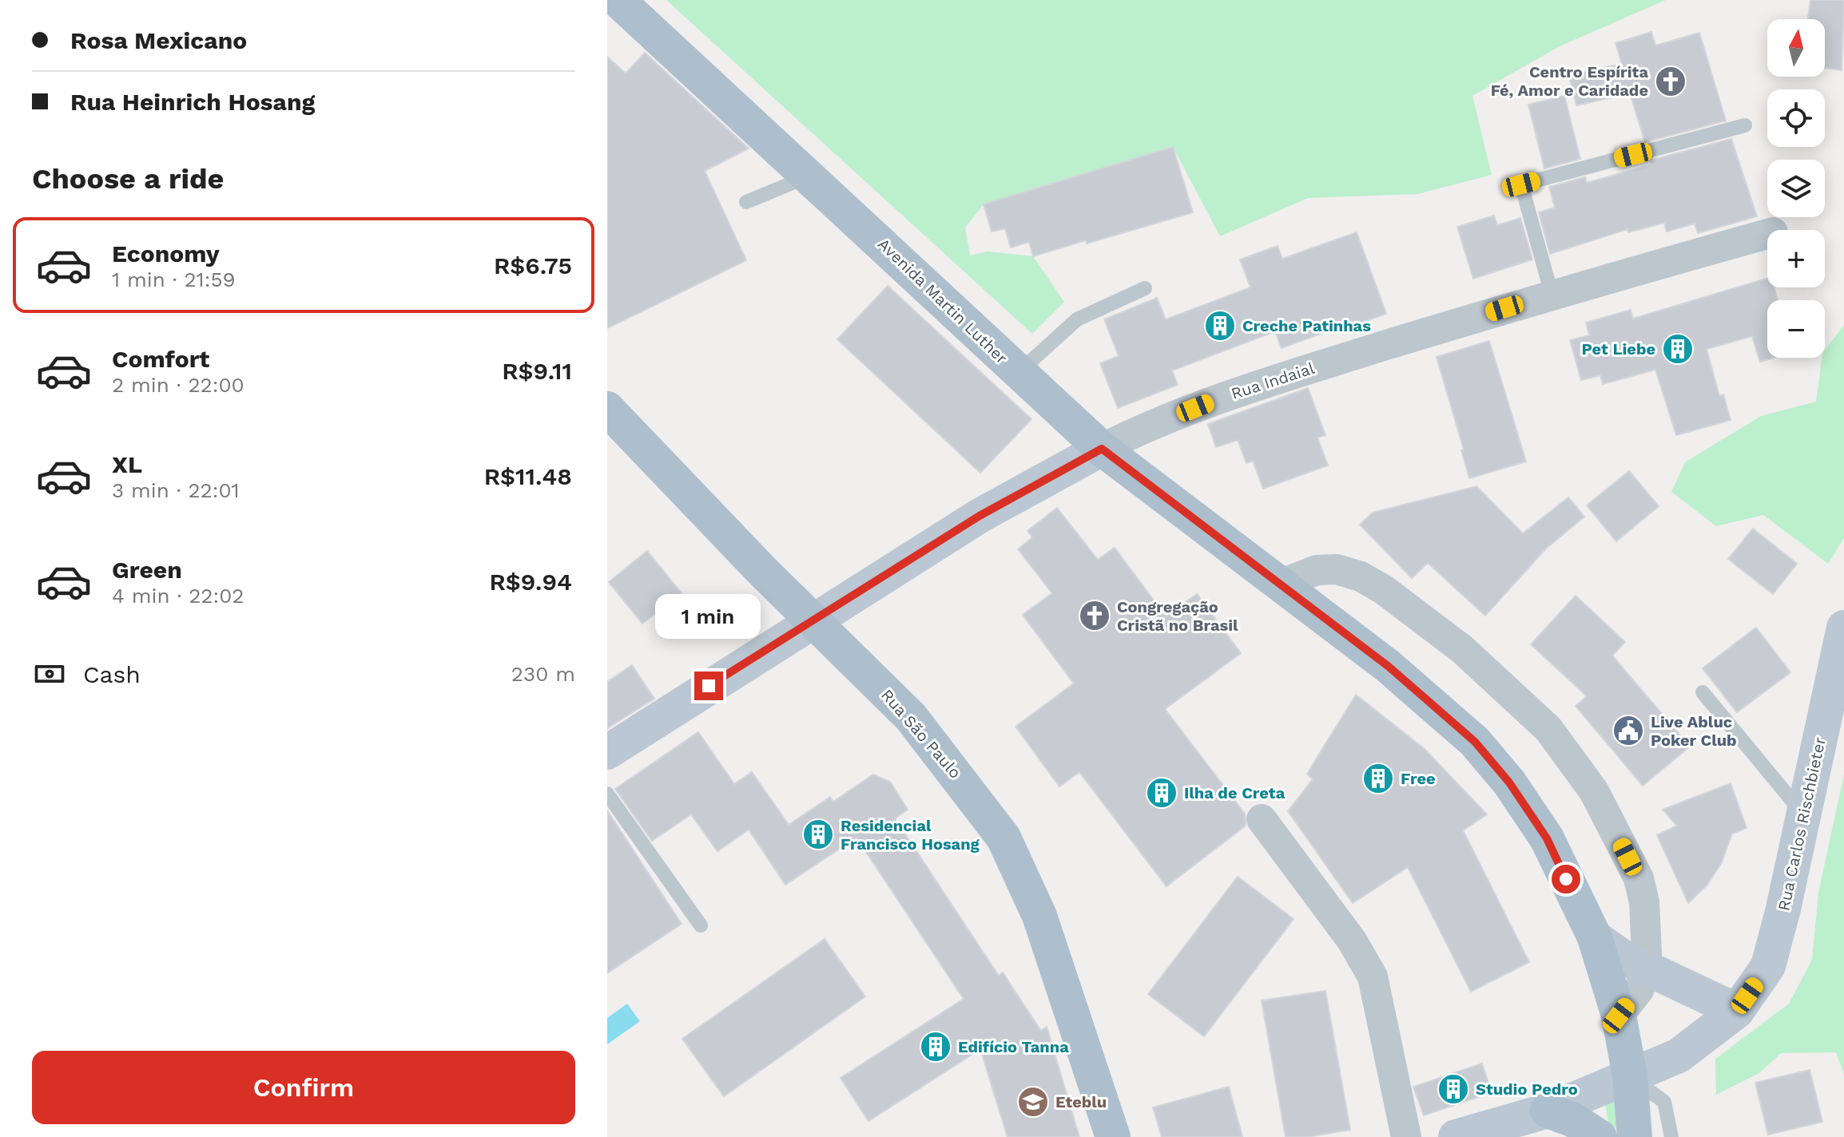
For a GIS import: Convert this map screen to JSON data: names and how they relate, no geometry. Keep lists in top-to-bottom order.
{
  "streets": {
    "main road": [
      "Avenida Martin Luther",
      "Rua Indaial",
      "Rua São Paulo",
      "Rua Carlos Rischbieter"
    ]
  },
  "crossings": [
    ["Avenida Martin Luther", "Rua Indaial"],
    ["Avenida Martin Luther", "Rua Carlos Rischbieter"],
    ["Rua Indaial", "Rua São Paulo"]
  ],
  "places": {
    "church": ["Centro Espírita Fé, Amor e Caridade", "Congregação Cristã no Brasil"],
    "building": [
      "Creche Patinhas",
      "Pet Liebe",
      "Free",
      "Ilha de Creta",
      "Residencial Francisco Hosang",
      "Edifício Tanna",
      "Studio Pedro"
    ],
    "public building": ["Live Abluc Poker Club"],
    "school or university": ["Eteblu"]
  },
  "north": "top",
  "page": {
    "banner": ["Rosa Mexicano", "Rua Heinrich Hosang"],
    "map_buttons": ["+", "−"],
    "heading": "Choose a ride",
    "list": [
      {
        "name": "Economy",
        "note": "1 min · 21:59",
        "value": "R$6.75"
      },
      {
        "name": "Comfort",
        "note": "2 min · 22:00",
        "value": "R$9.11"
      },
      {
        "name": "XL",
        "note": "3 min · 22:01",
        "value": "R$11.48"
      },
      {
        "name": "Green",
        "note": "4 min · 22:02",
        "value": "R$9.94"
      }
    ],
    "bubble": "1 min",
    "pay": ["Cash", "230 m"],
    "buttons": "Confirm"
  }
}
